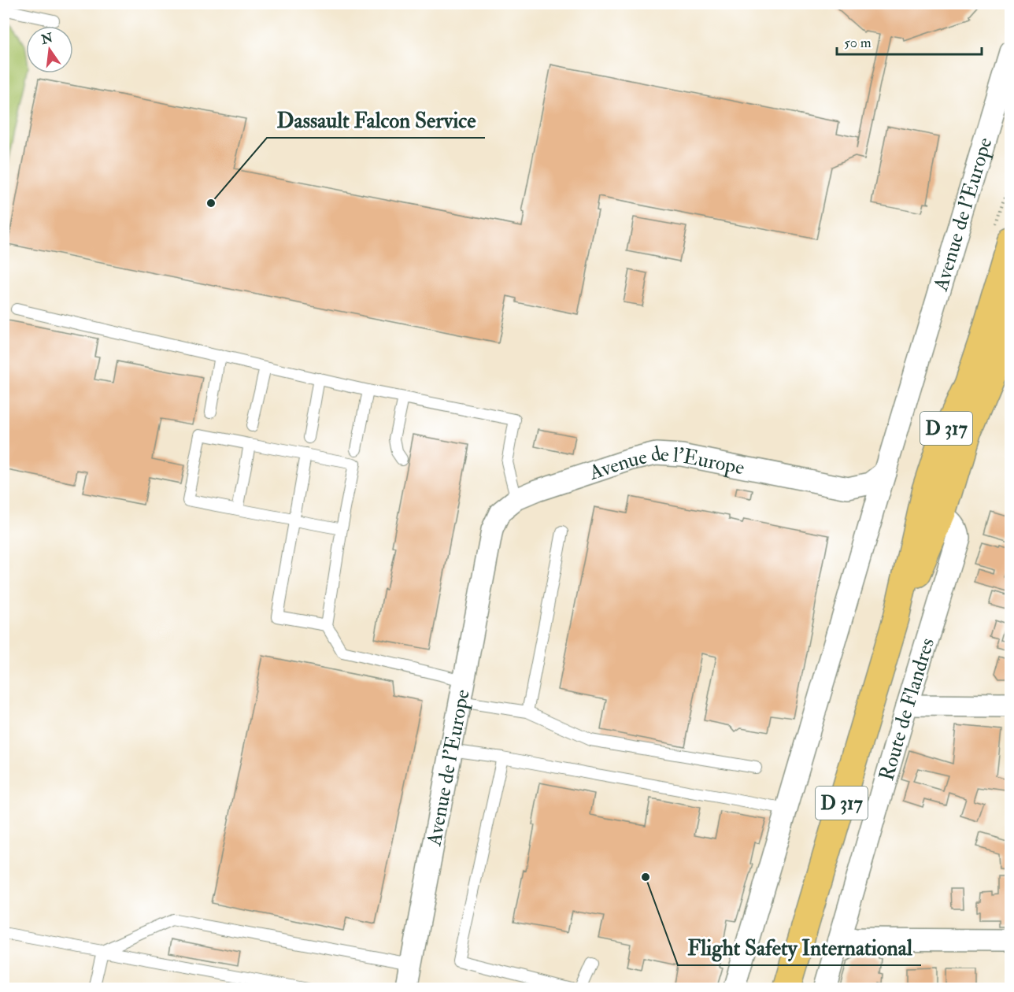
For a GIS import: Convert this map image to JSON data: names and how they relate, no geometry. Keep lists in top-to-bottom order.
{
  "streets": {
    "main road": ["D 317", "Route de Flandres"],
    "street": ["Avenue de l'Europe"]
  },
  "places": ["Dassault Falcon Service", "Flight Safety International"],
  "scale_bar": "50 m",
  "north": "top"
}
